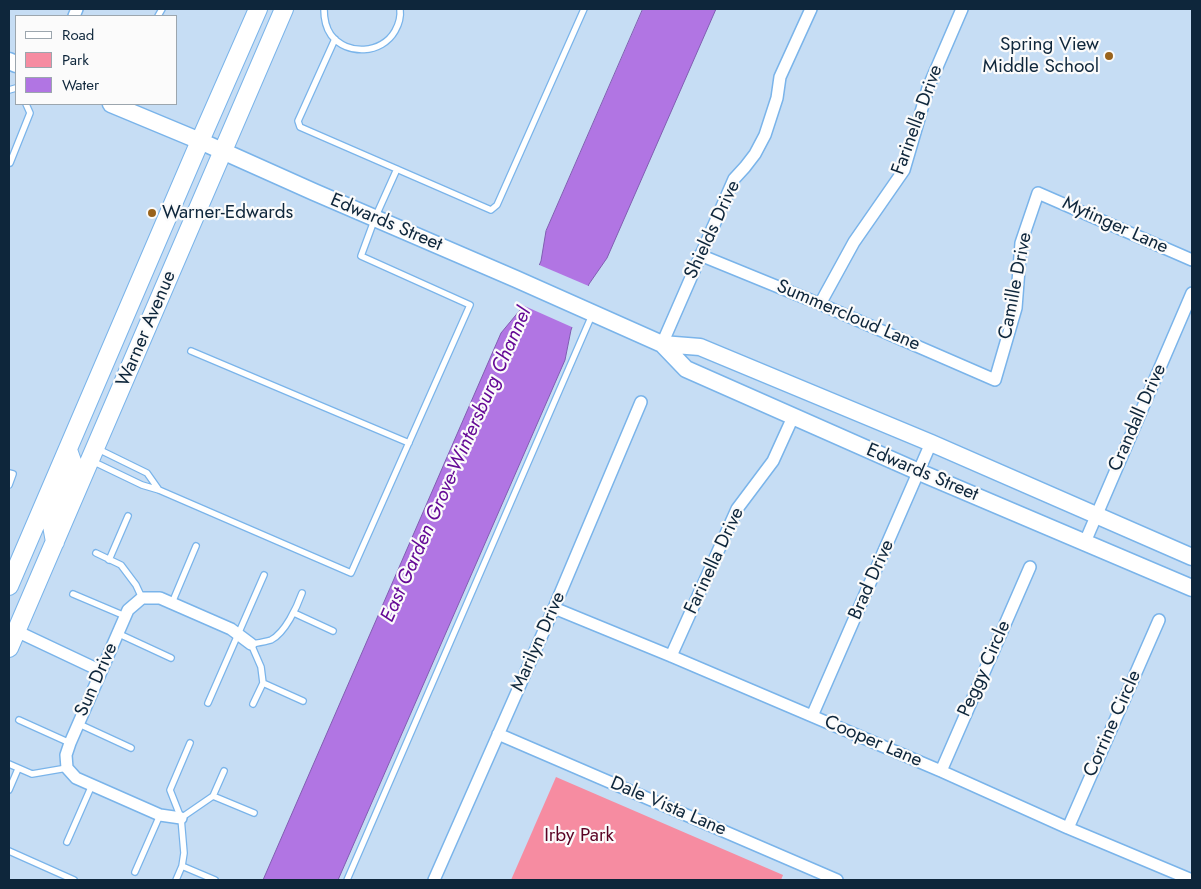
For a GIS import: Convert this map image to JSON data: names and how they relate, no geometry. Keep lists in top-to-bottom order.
{
  "streets": {
    "main road": ["Edwards Street", "Warner Avenue"],
    "street": [
      "Farinella Drive",
      "Mytinger Lane",
      "Shields Drive",
      "Camille Drive",
      "Summercloud Lane",
      "Crandall Drive",
      "Brad Drive",
      "Marilyn Drive",
      "Peggy Circle",
      "Sun Drive",
      "Corrine Circle",
      "Cooper Lane",
      "Dale Vista Lane"
    ]
  },
  "crossings": [
    ["Farinella Drive", "Edwards Street"],
    ["Farinella Drive", "Summercloud Lane"],
    ["Farinella Drive", "Cooper Lane"],
    ["Edwards Street", "Shields Drive"],
    ["Edwards Street", "Warner Avenue"],
    ["Edwards Street", "Crandall Drive"],
    ["Edwards Street", "Brad Drive"],
    ["Mytinger Lane", "Camille Drive"],
    ["Shields Drive", "Summercloud Lane"],
    ["Camille Drive", "Summercloud Lane"],
    ["Brad Drive", "Cooper Lane"],
    ["Marilyn Drive", "Cooper Lane"],
    ["Marilyn Drive", "Dale Vista Lane"],
    ["Peggy Circle", "Cooper Lane"],
    ["Corrine Circle", "Cooper Lane"]
  ],
  "water": ["East Garden Grove-Wintersburg Channel"],
  "parks": ["Irby Park"],
  "places": ["Spring View Middle School", "Warner-Edwards"],
  "legend": ["Road", "Park", "Water"]
}
